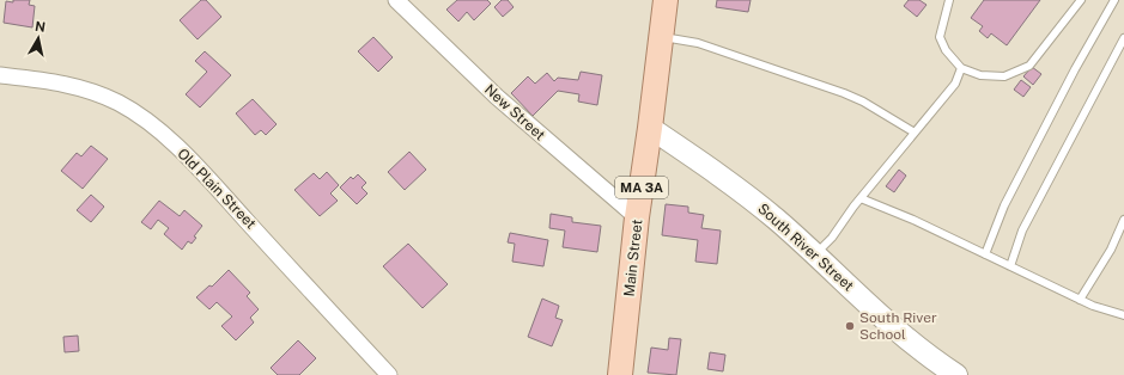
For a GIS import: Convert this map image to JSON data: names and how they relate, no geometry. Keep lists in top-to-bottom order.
{
  "streets": {
    "main road": ["MA 3A", "Main Street"],
    "street": ["New Street", "Old Plain Street", "South River Street"]
  },
  "crossings": [
    ["New Street", "Main Street"],
    ["South River Street", "Main Street"]
  ],
  "places": ["South River School"],
  "north": "top"
}
